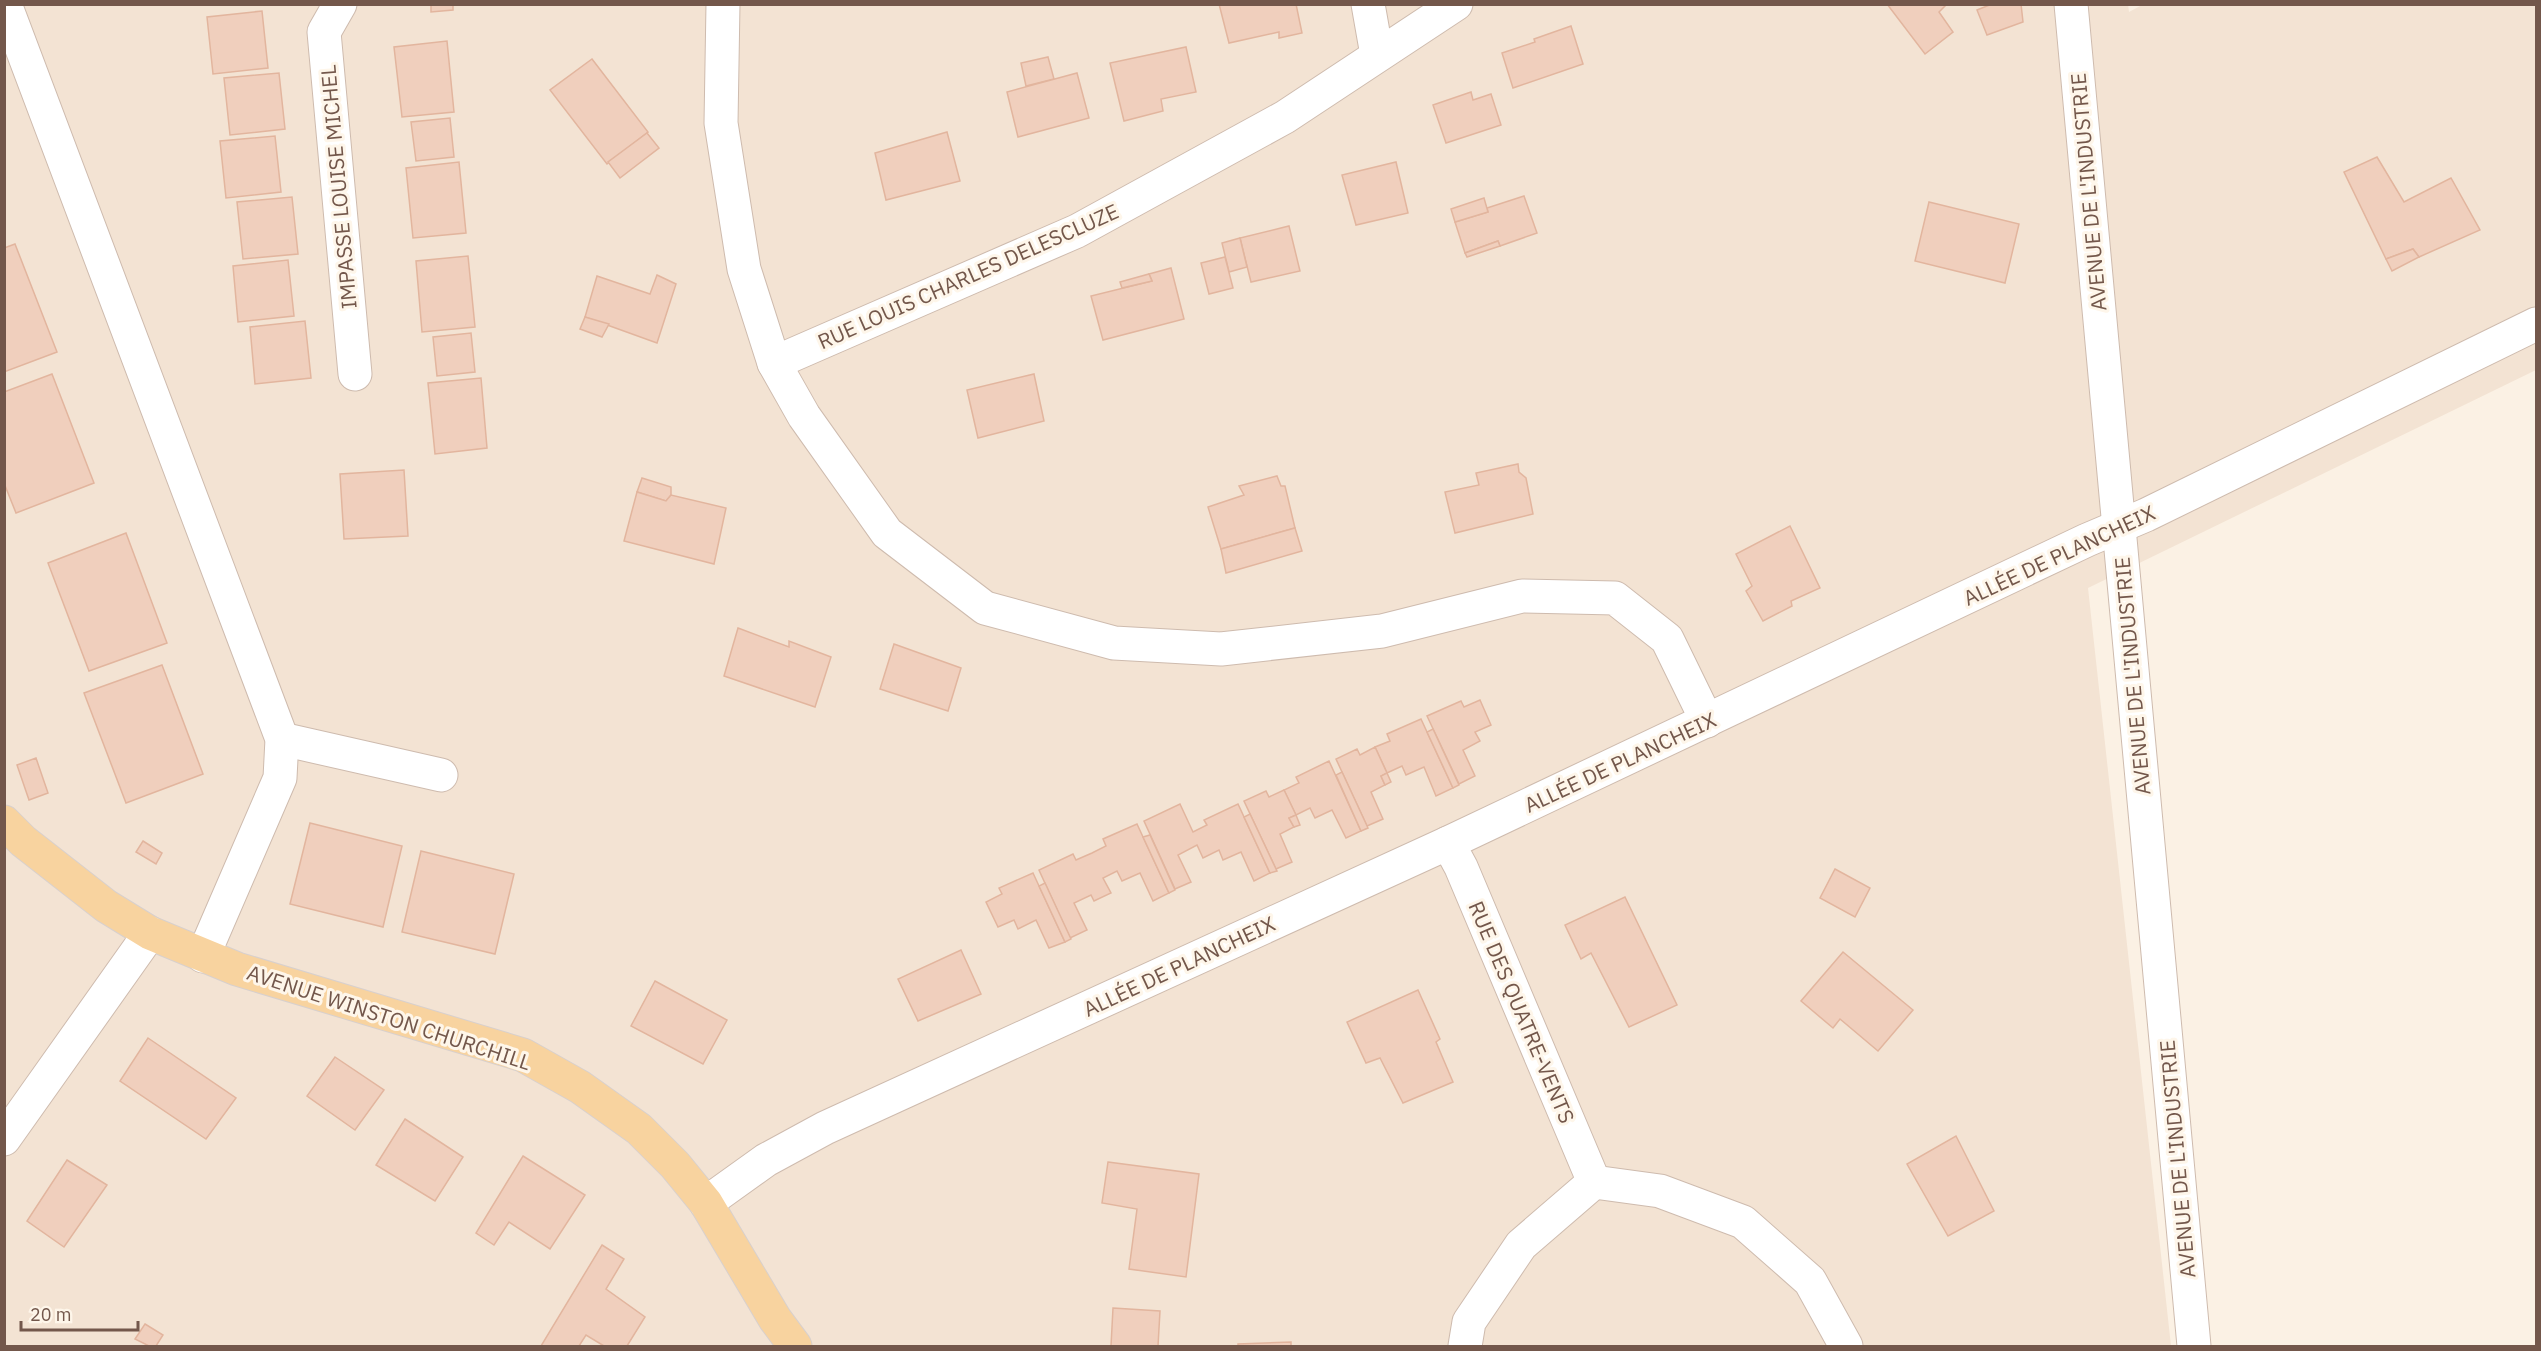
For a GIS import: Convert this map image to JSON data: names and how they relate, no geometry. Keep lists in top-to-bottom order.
{
  "streets": {
    "main road": ["AVENUE WINSTON CHURCHILL"],
    "street": [
      "IMPASSE LOUISE MICHEL",
      "AVENUE DE L'INDUSTRIE",
      "RUE LOUIS CHARLES DELESCLUZE",
      "ALLÉE DE PLANCHEIX",
      "RUE DES QUATRE-VENTS"
    ]
  },
  "crossings": [
    ["AVENUE DE L'INDUSTRIE", "ALLÉE DE PLANCHEIX"],
    ["ALLÉE DE PLANCHEIX", "RUE DES QUATRE-VENTS"],
    ["ALLÉE DE PLANCHEIX", "AVENUE WINSTON CHURCHILL"]
  ],
  "scale_bar": "20 m"
}
